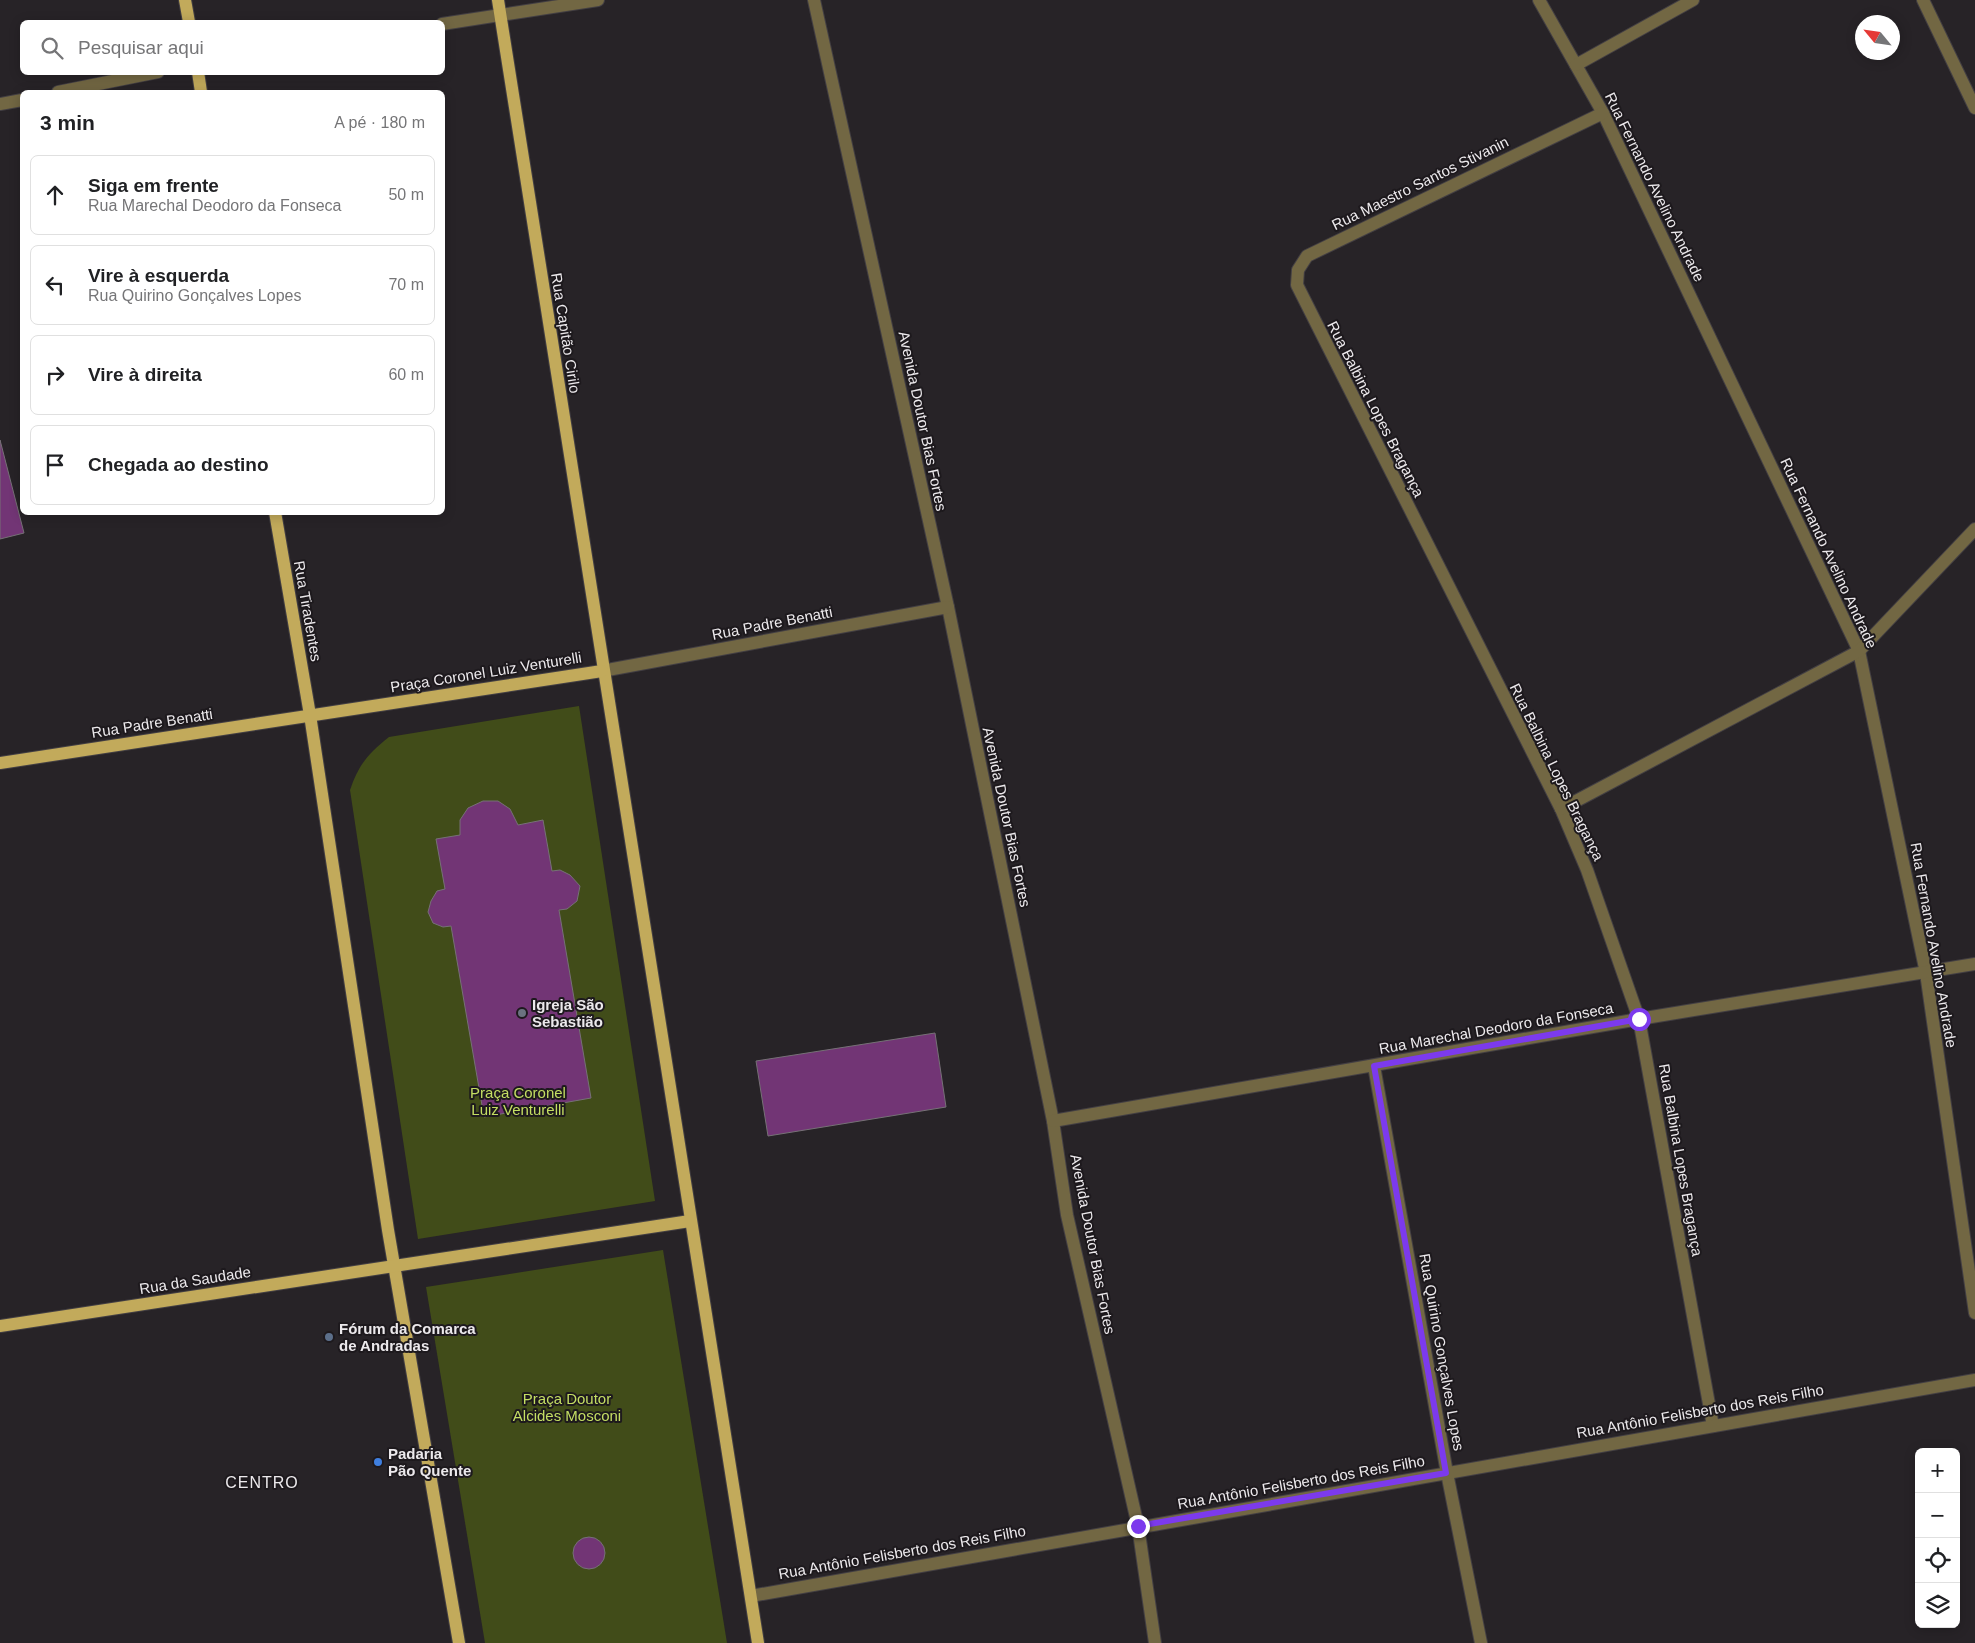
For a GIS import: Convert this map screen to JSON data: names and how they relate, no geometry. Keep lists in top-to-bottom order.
{
  "streets": {
    "main road": [
      "Rua Capitão Cirilo",
      "Rua Tiradentes",
      "Rua Padre Benatti",
      "Praça Coronel Luiz Venturelli",
      "Rua da Saudade"
    ],
    "street": [
      "Rua Maestro Santos Stivanin",
      "Rua Fernando Avelino Andrade",
      "Rua Balbina Lopes Bragança",
      "Avenida Doutor Bias Fortes",
      "Rua Marechal Deodoro da Fonseca",
      "Rua Quirino Gonçalves Lopes",
      "Rua Antônio Felisberto dos Reis Filho"
    ]
  },
  "crossings": [
    ["Rua Maestro Santos Stivanin", "Rua Fernando Avelino Andrade"],
    ["Rua Maestro Santos Stivanin", "Rua Balbina Lopes Bragança"],
    ["Rua Fernando Avelino Andrade", "Rua Marechal Deodoro da Fonseca"],
    ["Rua Capitão Cirilo", "Rua Padre Benatti"],
    ["Rua Capitão Cirilo", "Praça Coronel Luiz Venturelli"],
    ["Rua Balbina Lopes Bragança", "Rua Marechal Deodoro da Fonseca"],
    ["Rua Balbina Lopes Bragança", "Rua Antônio Felisberto dos Reis Filho"],
    ["Avenida Doutor Bias Fortes", "Rua Padre Benatti"],
    ["Avenida Doutor Bias Fortes", "Rua Marechal Deodoro da Fonseca"],
    ["Avenida Doutor Bias Fortes", "Rua Antônio Felisberto dos Reis Filho"],
    ["Rua Tiradentes", "Rua Padre Benatti"],
    ["Rua Tiradentes", "Praça Coronel Luiz Venturelli"],
    ["Rua Padre Benatti", "Praça Coronel Luiz Venturelli"],
    ["Rua Marechal Deodoro da Fonseca", "Rua Quirino Gonçalves Lopes"],
    ["Rua Quirino Gonçalves Lopes", "Rua Antônio Felisberto dos Reis Filho"]
  ],
  "districts": ["CENTRO"],
  "parks": ["Praça Coronel Luiz Venturelli", "Praça Doutor Alcides Mosconi"],
  "places": ["Igreja São Sebastião", "Fórum da Comarca de Andradas", "Padaria Pão Quente"],
  "north": "top left",
  "page": {
    "search": "Pesquisar aqui",
    "heading": ["3 min", "A pé · 180 m"],
    "list": [
      ["Siga em frente", "Rua Marechal Deodoro da Fonseca", "50 m"],
      ["Vire à esquerda", "Rua Quirino Gonçalves Lopes", "70 m"],
      ["Vire à direita", "60 m"],
      "Chegada ao destino"
    ],
    "map_buttons": ["+", "−"]
  }
}
